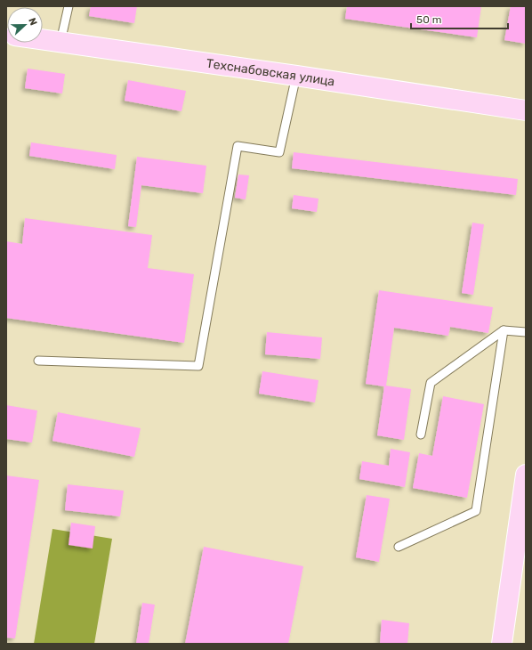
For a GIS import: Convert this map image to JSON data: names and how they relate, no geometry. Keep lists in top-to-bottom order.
{
  "streets": {
    "main road": ["Техснабовская улица"]
  },
  "scale_bar": "50 m",
  "north": "right"
}
